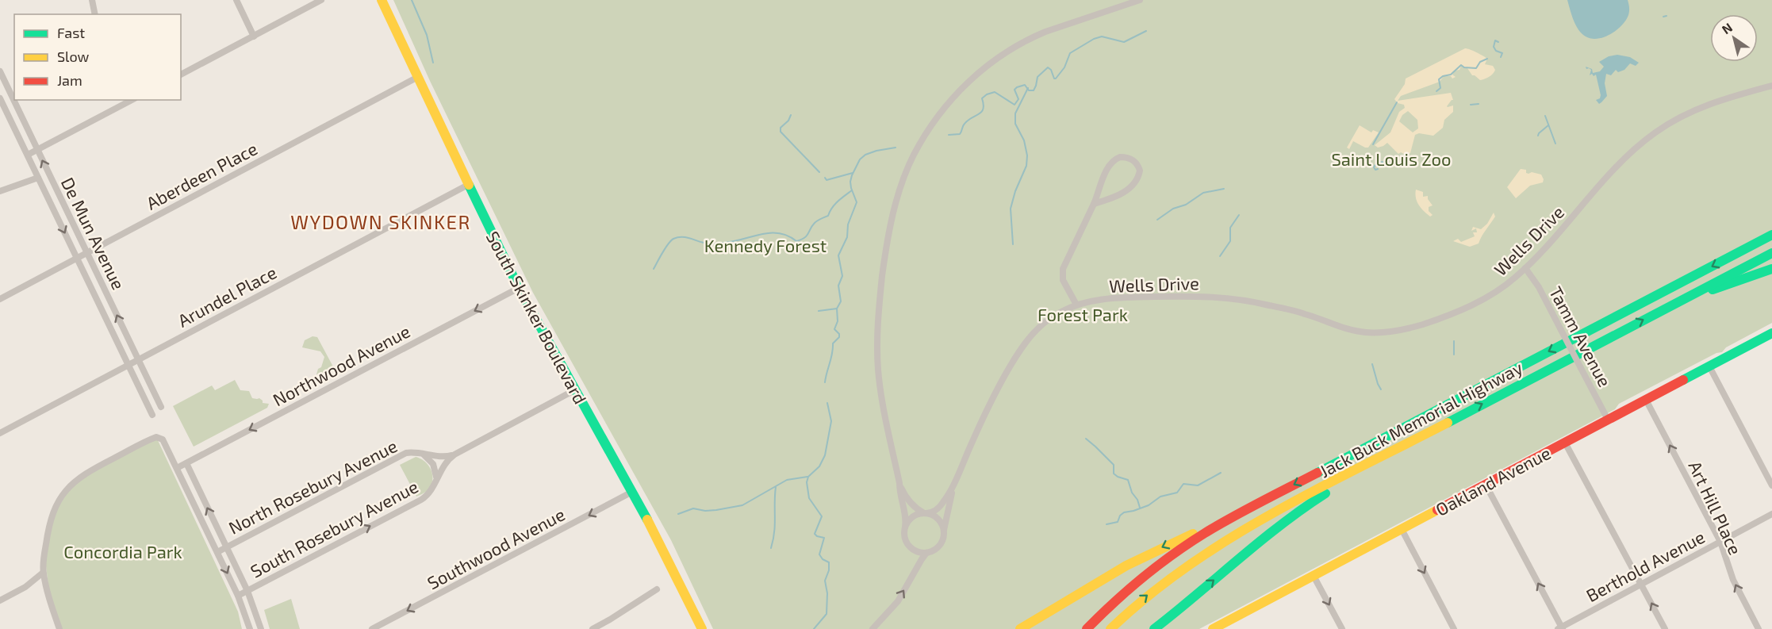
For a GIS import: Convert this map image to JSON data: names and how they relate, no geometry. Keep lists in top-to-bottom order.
{
  "streets": {
    "main road": ["South Skinker Boulevard", "Jack Buck Memorial Highway", "Oakland Avenue"],
    "street": [
      "Aberdeen Place",
      "De Mun Avenue",
      "Wells Drive",
      "Arundel Place",
      "Tamm Avenue",
      "Northwood Avenue",
      "North Rosebury Avenue",
      "Art Hill Place",
      "South Rosebury Avenue",
      "Southwood Avenue",
      "Berthold Avenue"
    ]
  },
  "crossings": [
    ["Aberdeen Place", "De Mun Avenue"],
    ["Aberdeen Place", "South Skinker Boulevard"],
    ["De Mun Avenue", "Arundel Place"],
    ["Wells Drive", "Tamm Avenue"],
    ["Arundel Place", "South Skinker Boulevard"],
    ["South Skinker Boulevard", "Northwood Avenue"],
    ["South Skinker Boulevard", "Southwood Avenue"],
    ["Tamm Avenue", "Oakland Avenue"],
    ["Oakland Avenue", "Art Hill Place"],
    ["North Rosebury Avenue", "South Rosebury Avenue"],
    ["Art Hill Place", "Berthold Avenue"]
  ],
  "one_way": [
    "Northwood Avenue",
    "Art Hill Place",
    "South Rosebury Avenue",
    "Southwood Avenue"
  ],
  "districts": ["WYDOWN SKINKER"],
  "parks": [
    "Saint Louis Zoo",
    "Kennedy Forest",
    "Forest Park",
    "Concordia Park"
  ],
  "legend": ["Fast", "Slow", "Jam"],
  "north": "top left"
}
